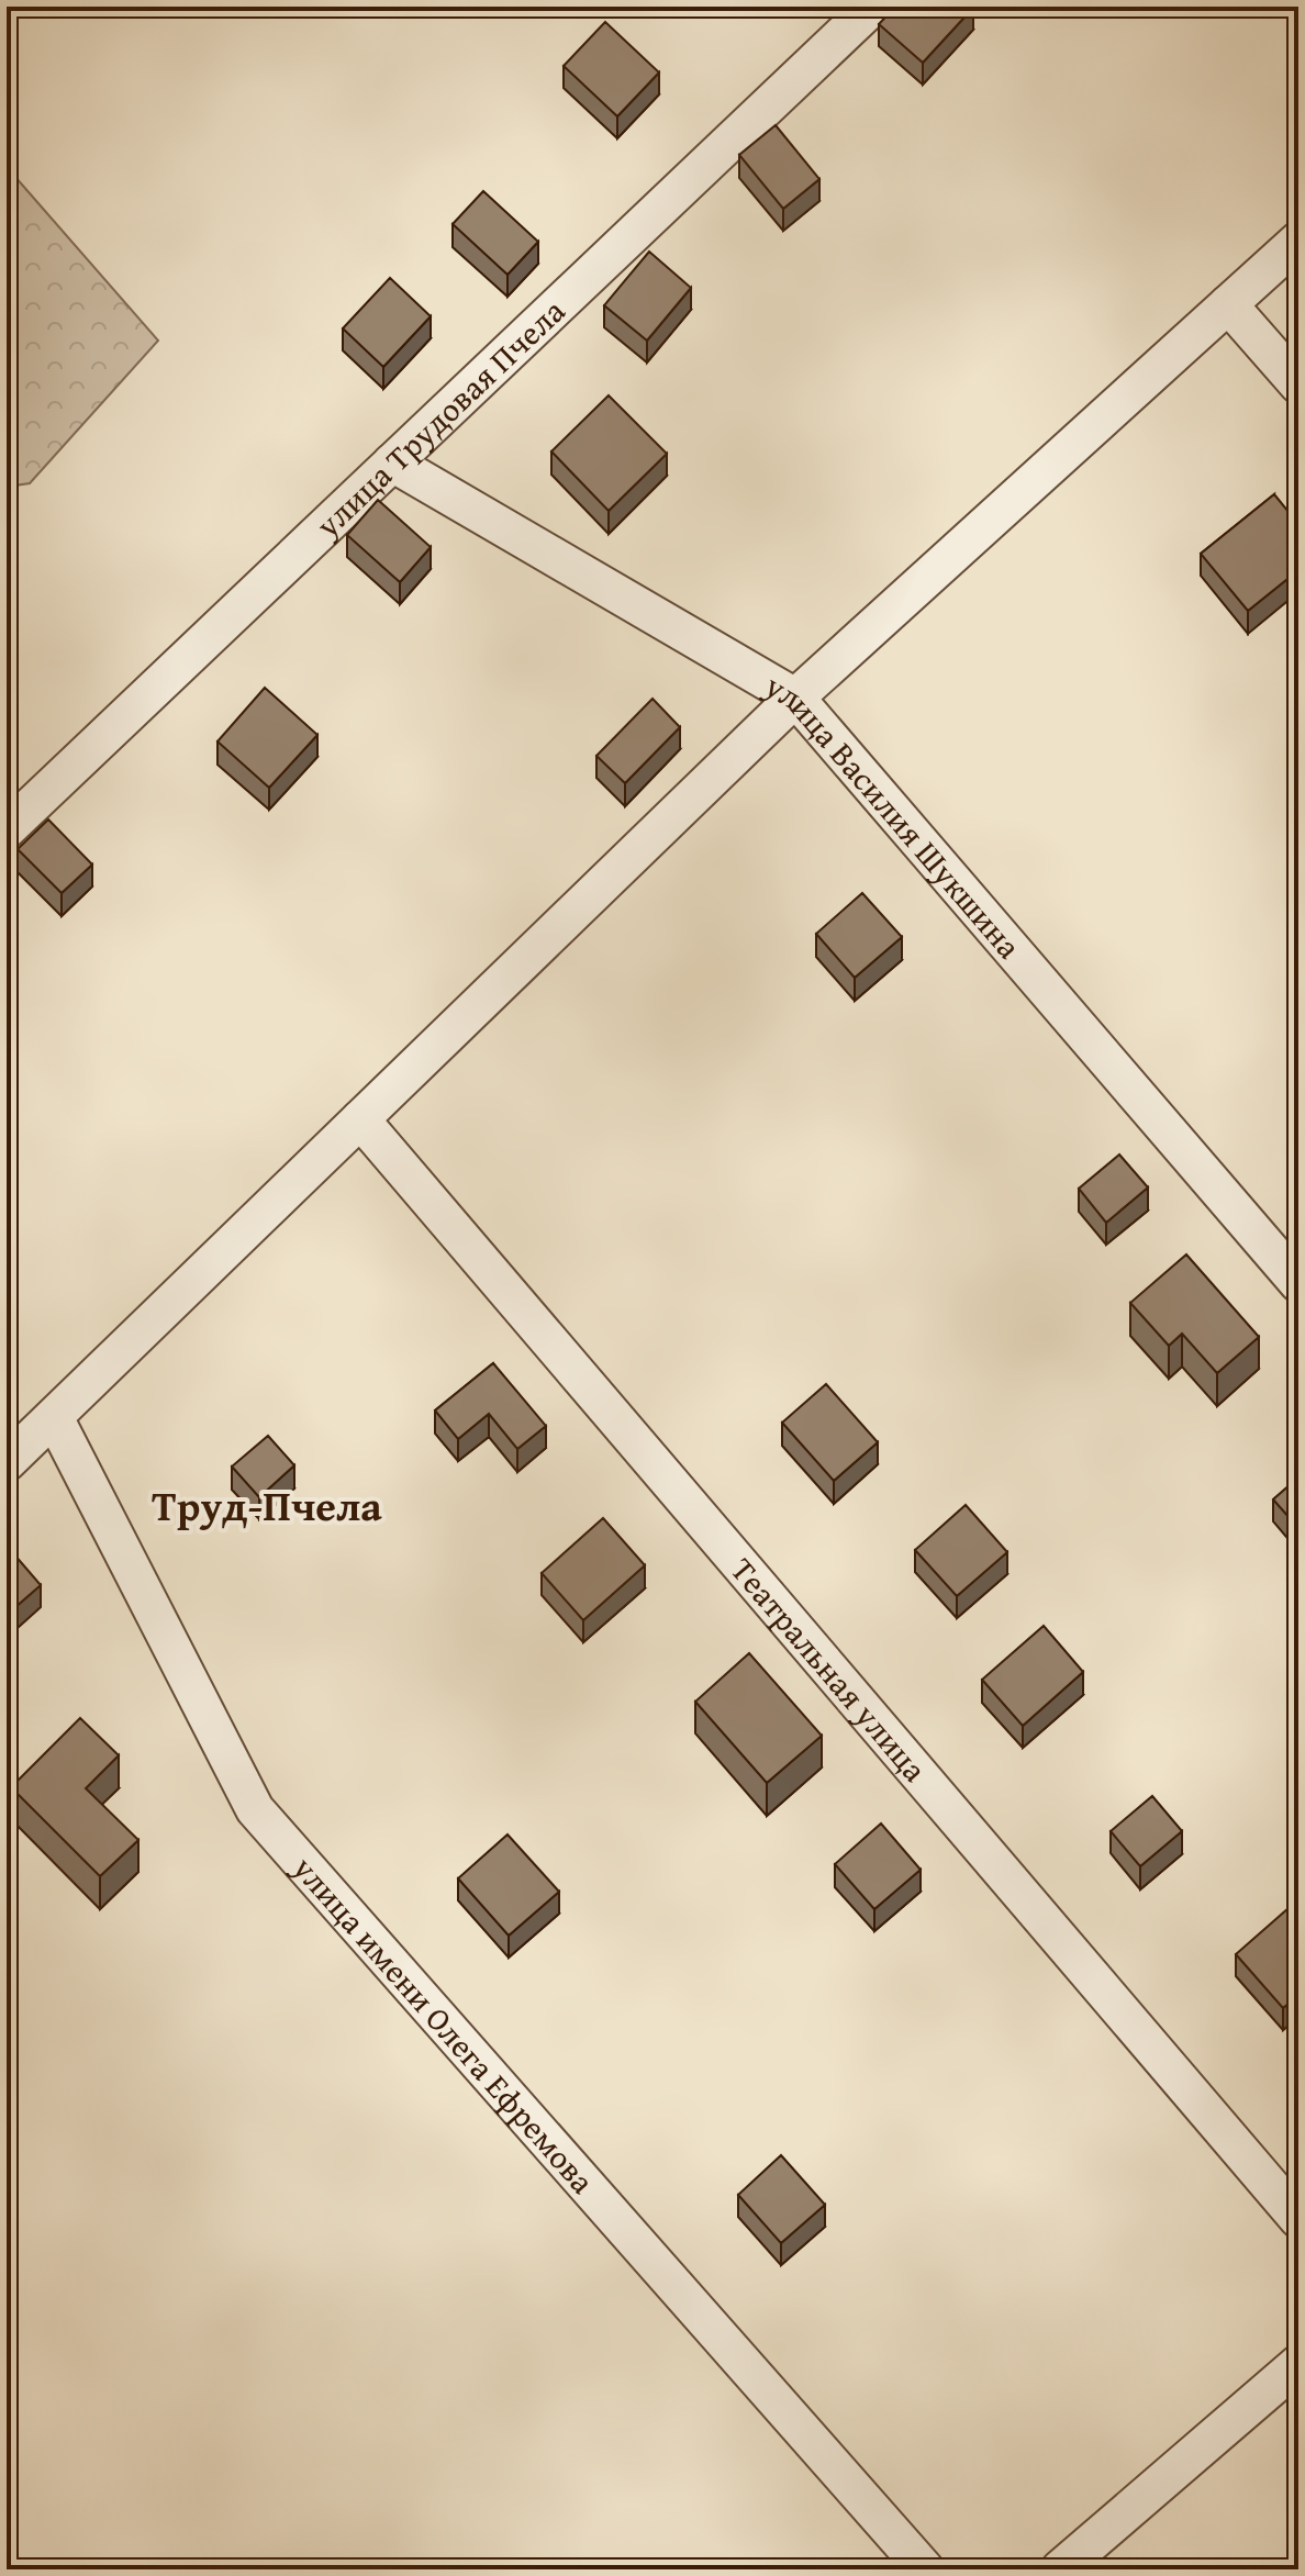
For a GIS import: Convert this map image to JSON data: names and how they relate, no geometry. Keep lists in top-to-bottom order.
{
  "streets": {
    "street": [
      "улица Трудовая Пчела",
      "улица Василия Шукшина",
      "Театральная улица",
      "улица имени Олега Ефремова"
    ]
  },
  "crossings": [
    ["улица Трудовая Пчела", "улица Василия Шукшина"]
  ],
  "districts": ["Труд-Пчела"]
}
